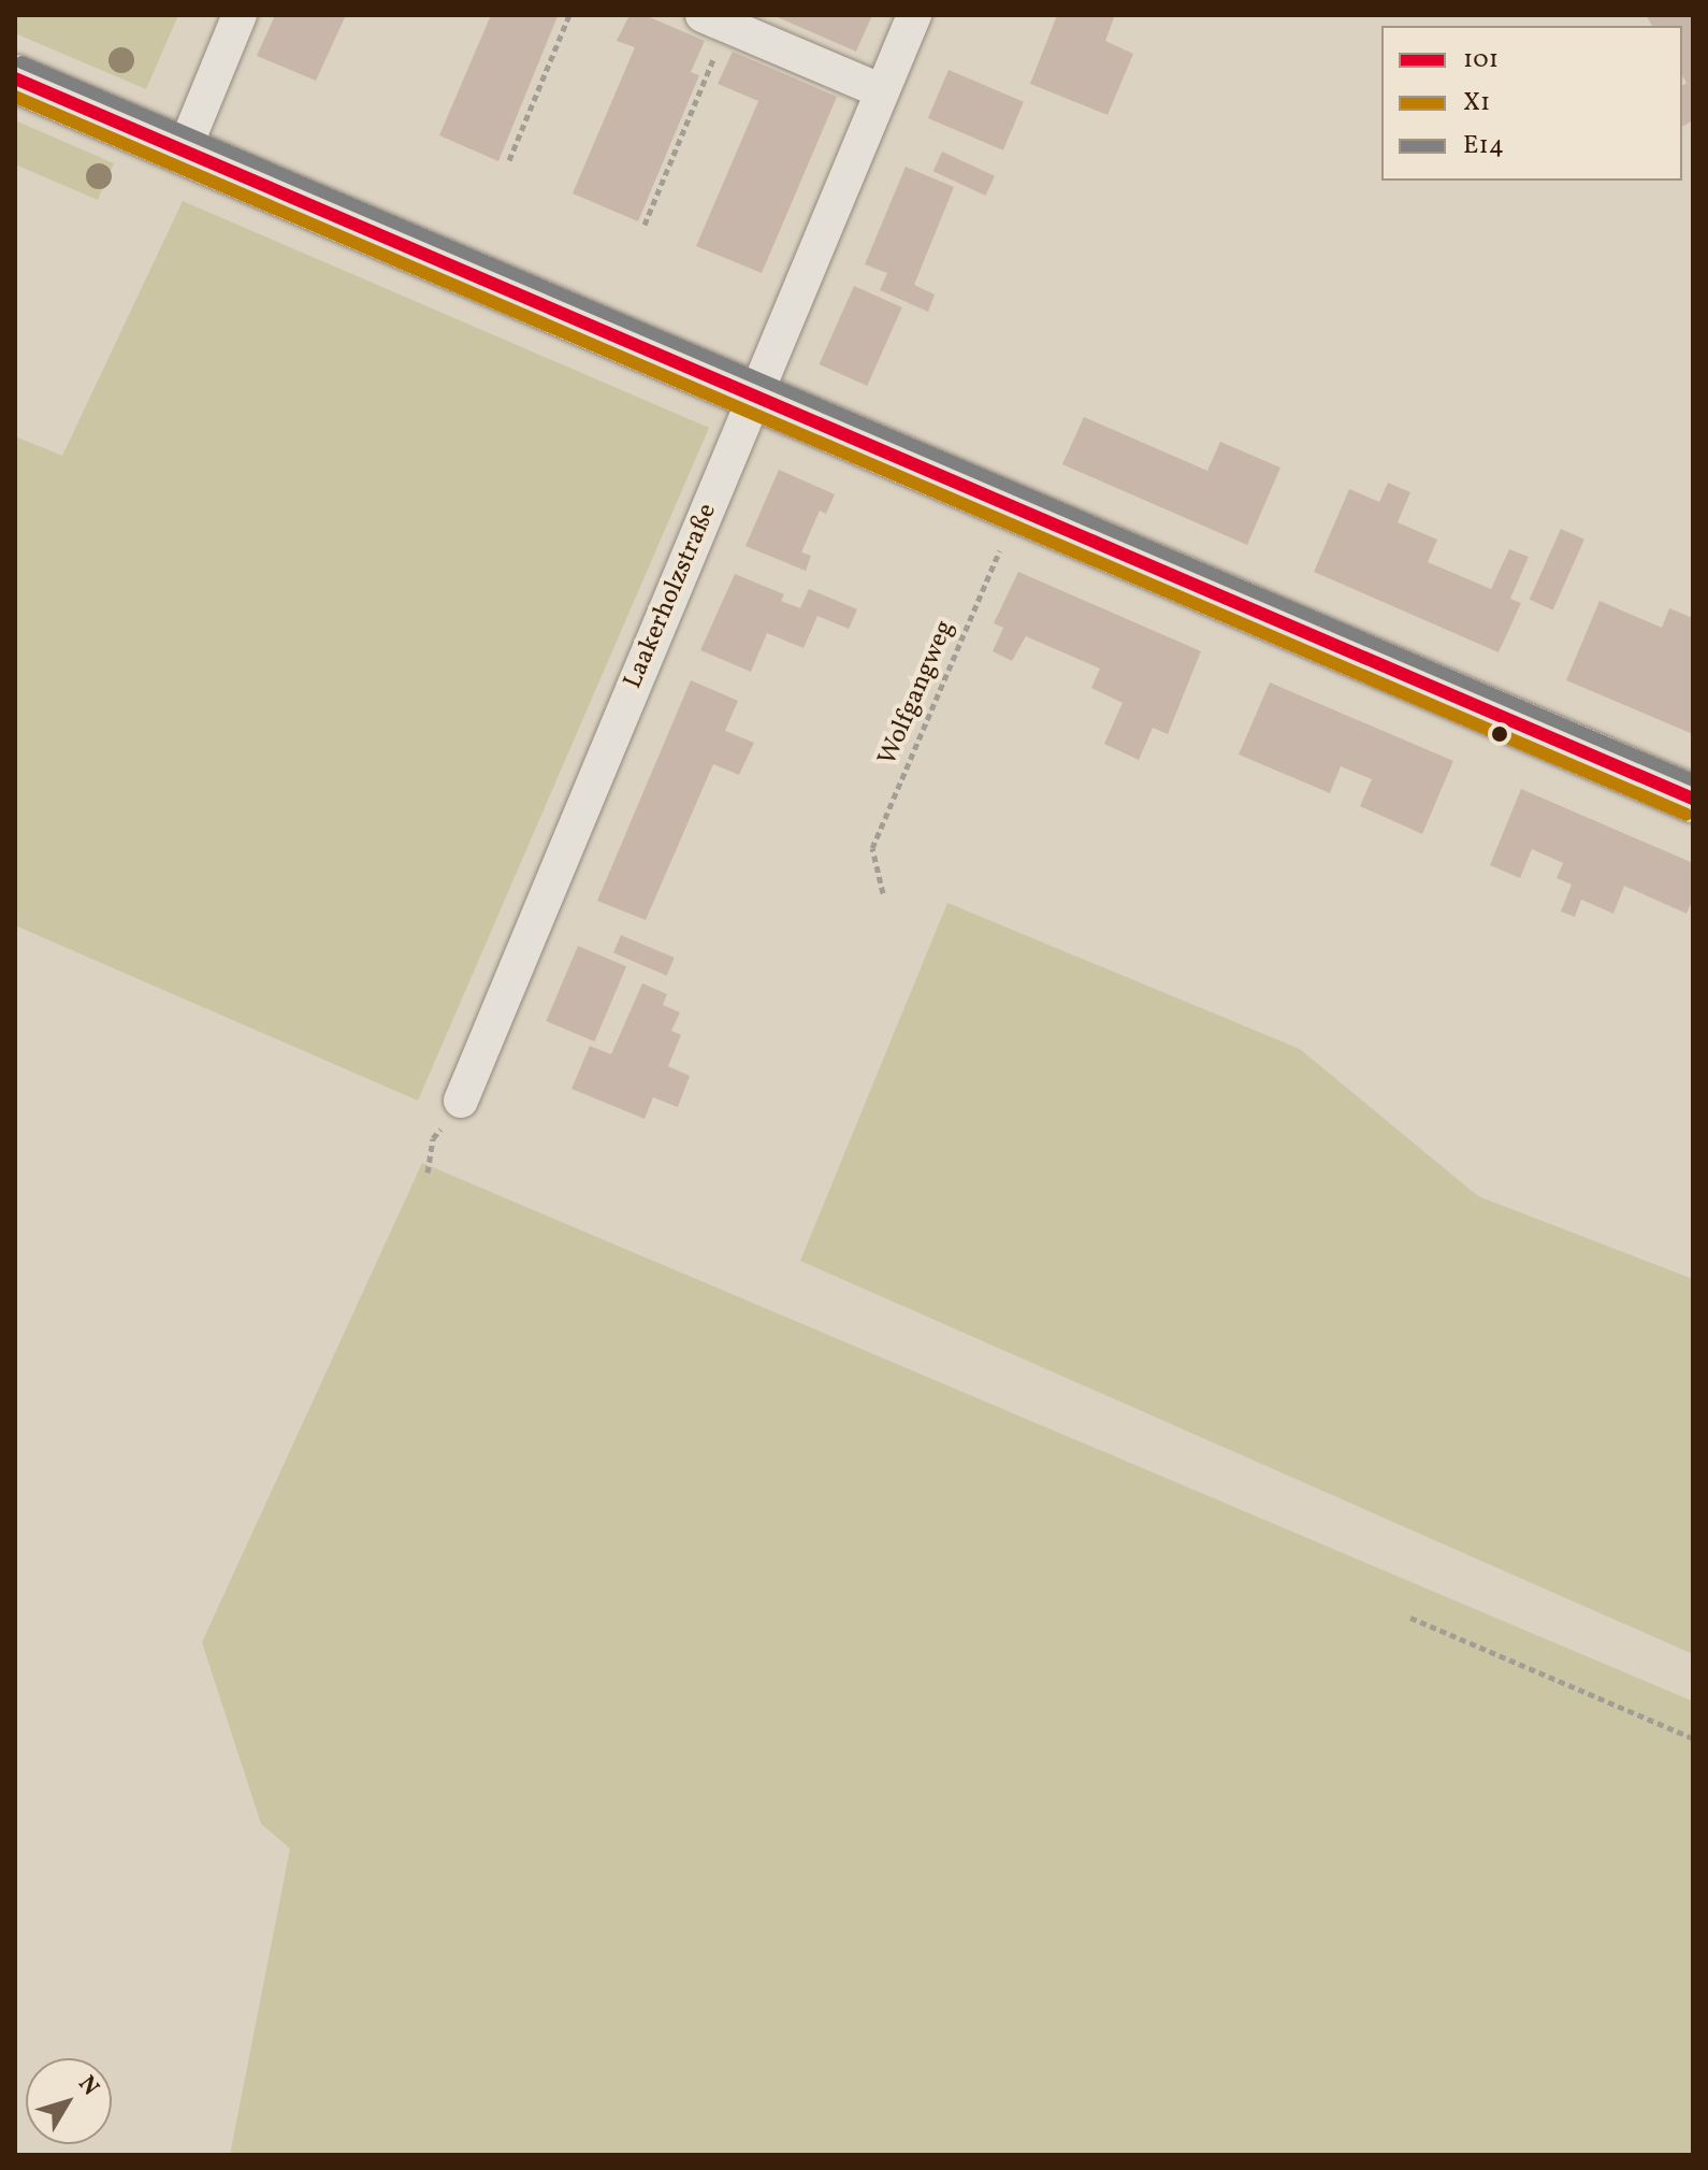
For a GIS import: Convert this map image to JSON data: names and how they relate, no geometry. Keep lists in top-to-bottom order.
{
  "streets": {
    "street": ["Laakerholzstraße"],
    "path": ["Wolfgangweg"]
  },
  "lines": ["transit line E14", "transit line 101", "transit line X1"],
  "legend": ["101", "X1", "E14"],
  "north": "top right"
}
